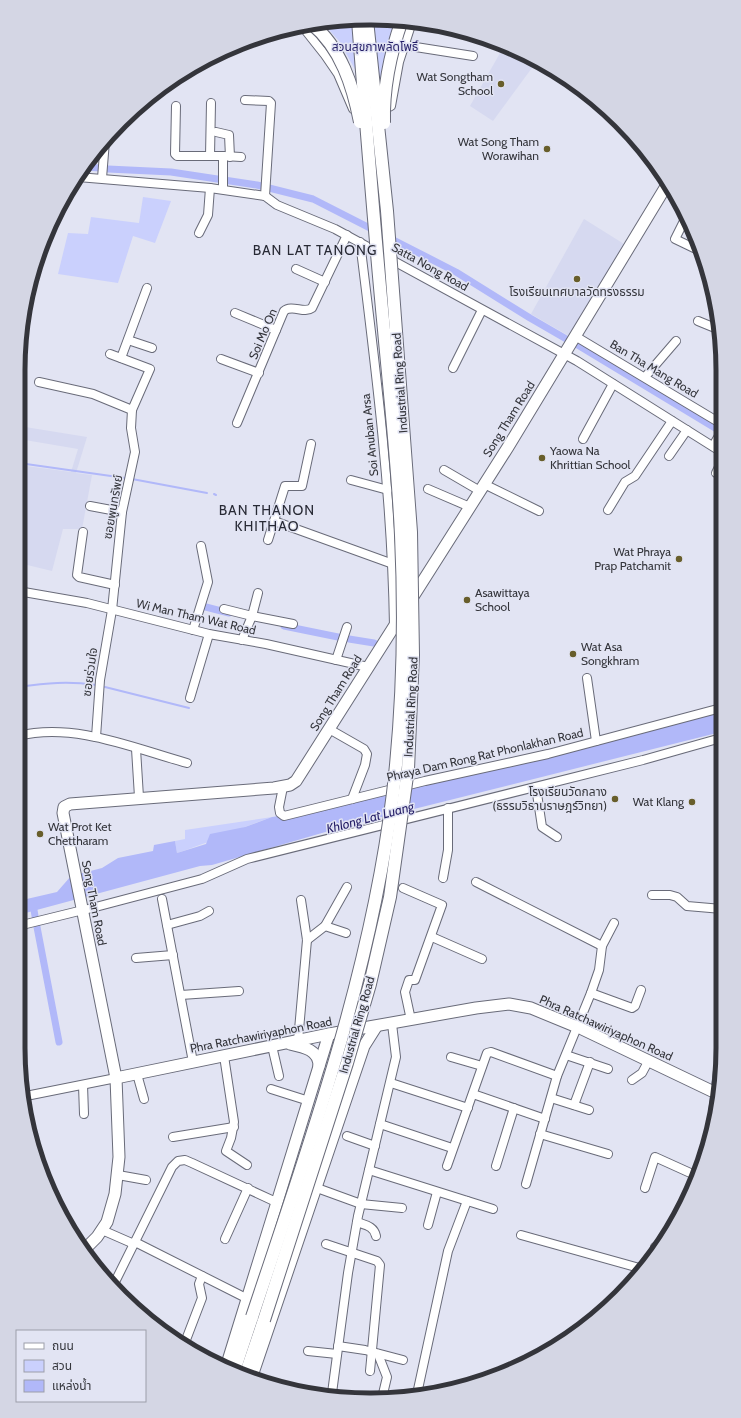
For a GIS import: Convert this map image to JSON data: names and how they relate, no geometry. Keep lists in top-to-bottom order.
{
  "streets": {
    "main road": ["Industrial Ring Road", "Song Tham Road", "Phra Ratchawiriyaphon Road"],
    "street": [
      "Satta Nong Road",
      "Soi Mo On",
      "Ban Tha Mang Road",
      "Soi Anuban Arsa",
      "ซอยพูนทรัพย์",
      "Wi Man Tham Wat Road",
      "ซอยร่วมใจ",
      "Phraya Dam Rong Rat Phonlakhan Road"
    ]
  },
  "crossings": [
    ["Satta Nong Road", "Soi Mo On"],
    ["Satta Nong Road", "Song Tham Road"],
    ["Satta Nong Road", "Soi Anuban Arsa"],
    ["Ban Tha Mang Road", "Song Tham Road"],
    ["Industrial Ring Road", "Phra Ratchawiriyaphon Road"],
    ["Song Tham Road", "Soi Anuban Arsa"],
    ["Song Tham Road", "Wi Man Tham Wat Road"],
    ["Song Tham Road", "Phraya Dam Rong Rat Phonlakhan Road"],
    ["Song Tham Road", "Phra Ratchawiriyaphon Road"],
    ["ซอยพูนทรัพย์", "Wi Man Tham Wat Road"],
    ["ซอยพูนทรัพย์", "ซอยร่วมใจ"],
    ["Wi Man Tham Wat Road", "ซอยร่วมใจ"]
  ],
  "districts": ["BAN LAT TANONG", "BAN THANON KHITHAO"],
  "water": ["Khlong Lat Luang"],
  "parks": ["สวนสุขภาพลัดโพธิ์"],
  "places": [
    "Wat Songtham School",
    "Wat Song Tham Worawihan",
    "โรงเรียนเทศบาลวัดทรงธรรม",
    "Yaowa Na Khrittian School",
    "Wat Phraya Prap Patchamit",
    "Asawittaya School",
    "Wat Asa Songkhram",
    "โรงเรียนวัดกลาง (ธรรมวิธานราษฎร์วิทยา)",
    "Wat Klang",
    "Wat Prot Ket Chettharam"
  ],
  "legend": ["ถนน", "สวน", "แหล่งน้ำ"]
}
